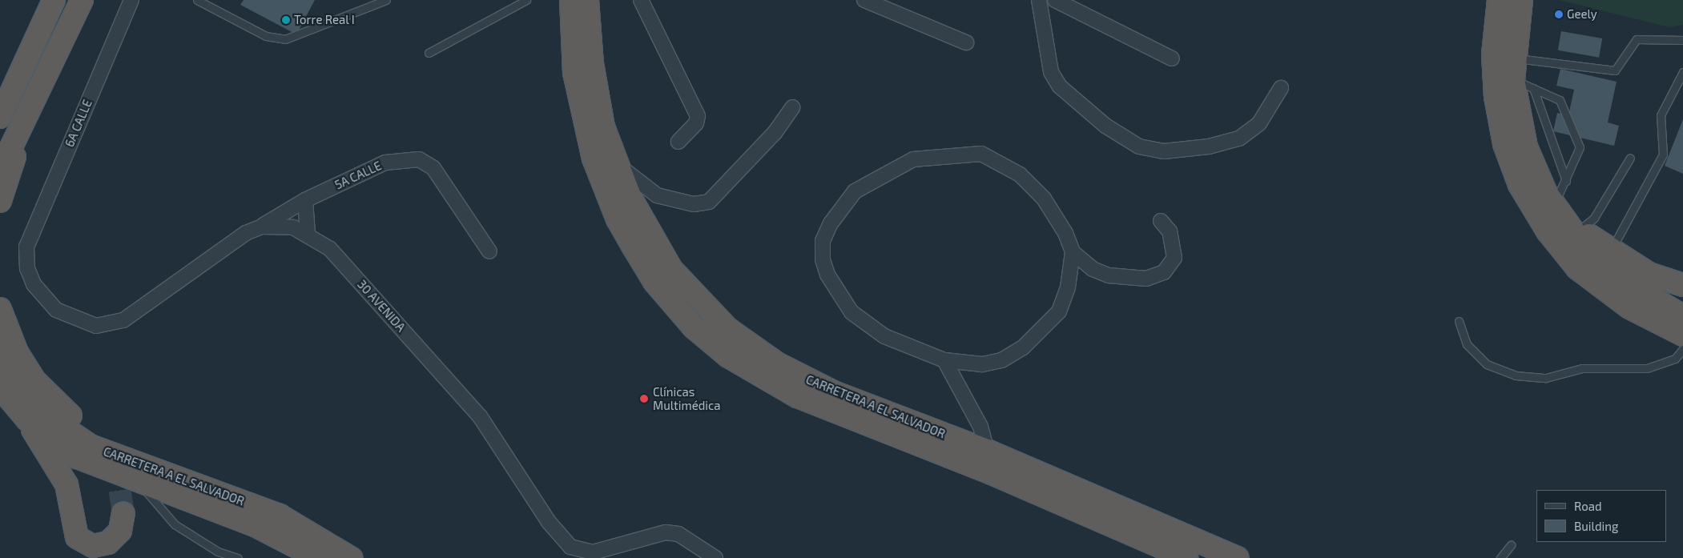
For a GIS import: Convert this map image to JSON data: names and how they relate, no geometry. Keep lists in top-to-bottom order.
{
  "streets": {
    "highway": ["CARRETERA A EL SALVADOR"],
    "street": ["6A CALLE", "5A CALLE", "30 AVENIDA"]
  },
  "crossings": [
    ["6A CALLE", "30 AVENIDA"],
    ["5A CALLE", "30 AVENIDA"]
  ],
  "places": ["Geely", "Torre Real I", "Clínicas Multimédica"],
  "legend": ["Road", "Building"]
}
